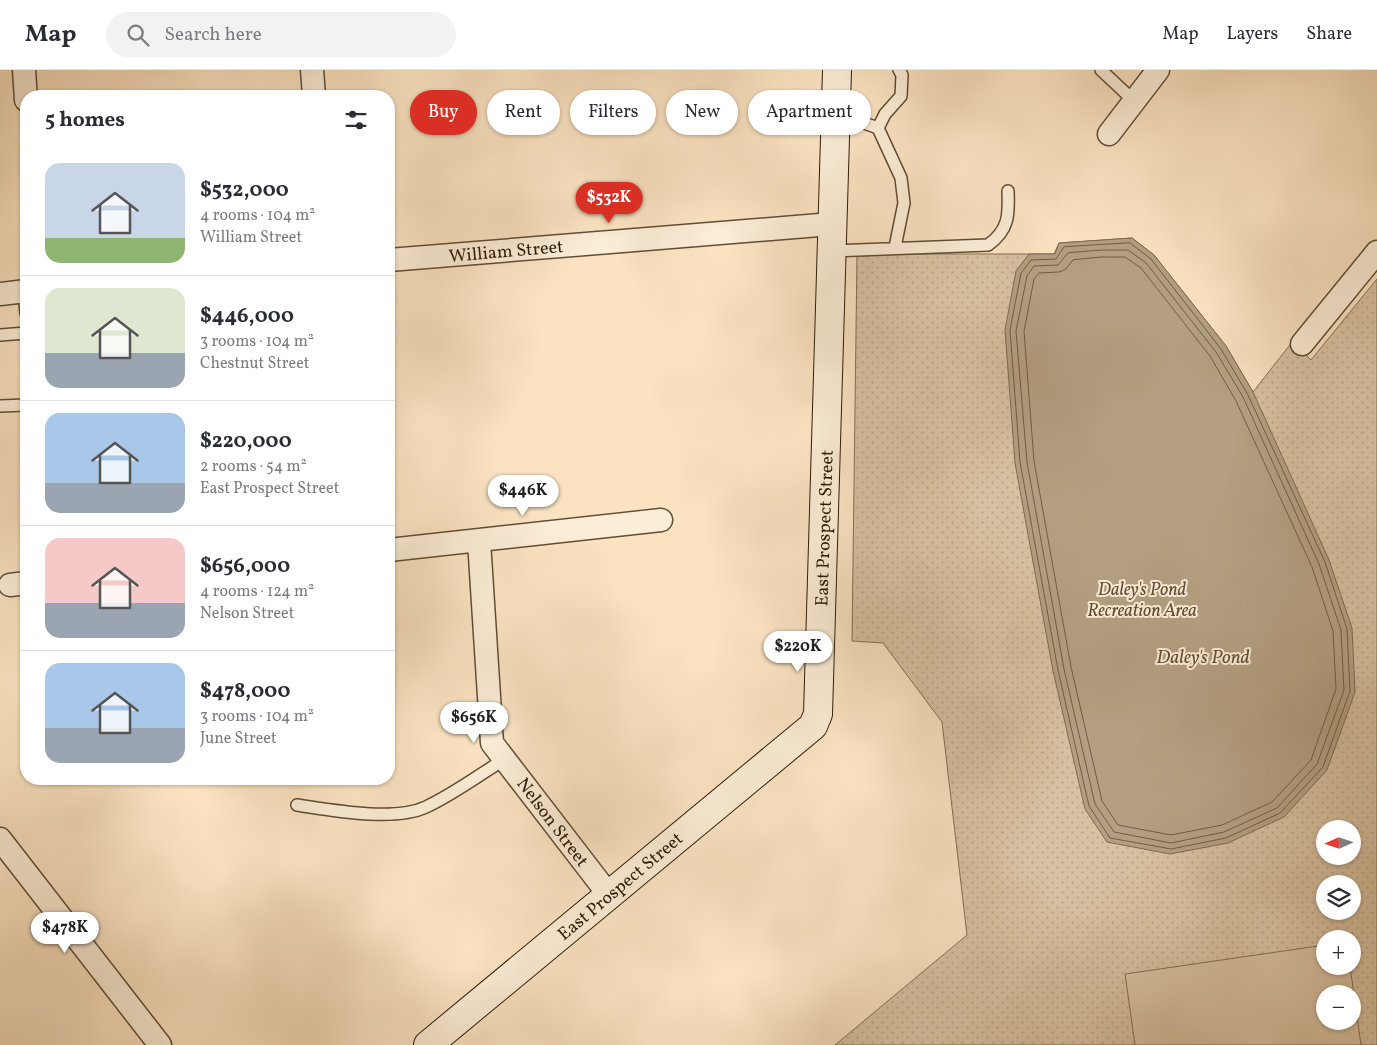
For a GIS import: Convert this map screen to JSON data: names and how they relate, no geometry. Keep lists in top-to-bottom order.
{
  "streets": {
    "street": ["William Street", "East Prospect Street", "Nelson Street"]
  },
  "crossings": [
    ["William Street", "East Prospect Street"],
    ["East Prospect Street", "Nelson Street"]
  ],
  "water": ["Daley's Pond"],
  "parks": ["Daley's Pond Recreation Area"],
  "north": "left",
  "page": {
    "header": "Map",
    "search": "Search here",
    "nav": ["Map", "Layers", "Share"],
    "chip": [
      "Buy",
      "Rent",
      "Filters",
      "New",
      "Apartment"
    ],
    "heading": "5 homes",
    "list": [
      {
        "name": "$532,000",
        "note": "4 rooms · 104 m² · William Street"
      },
      {
        "name": "$446,000",
        "note": "3 rooms · 104 m² · Chestnut Street"
      },
      {
        "name": "$220,000",
        "note": "2 rooms · 54 m² · East Prospect Street"
      },
      {
        "name": "$656,000",
        "note": "4 rooms · 124 m² · Nelson Street"
      },
      {
        "name": "$478,000",
        "note": "3 rooms · 104 m² · June Street"
      }
    ],
    "price": [
      "$532K",
      "$446K",
      "$220K",
      "$656K",
      "$478K"
    ],
    "map_buttons": ["+", "−"]
  }
}
